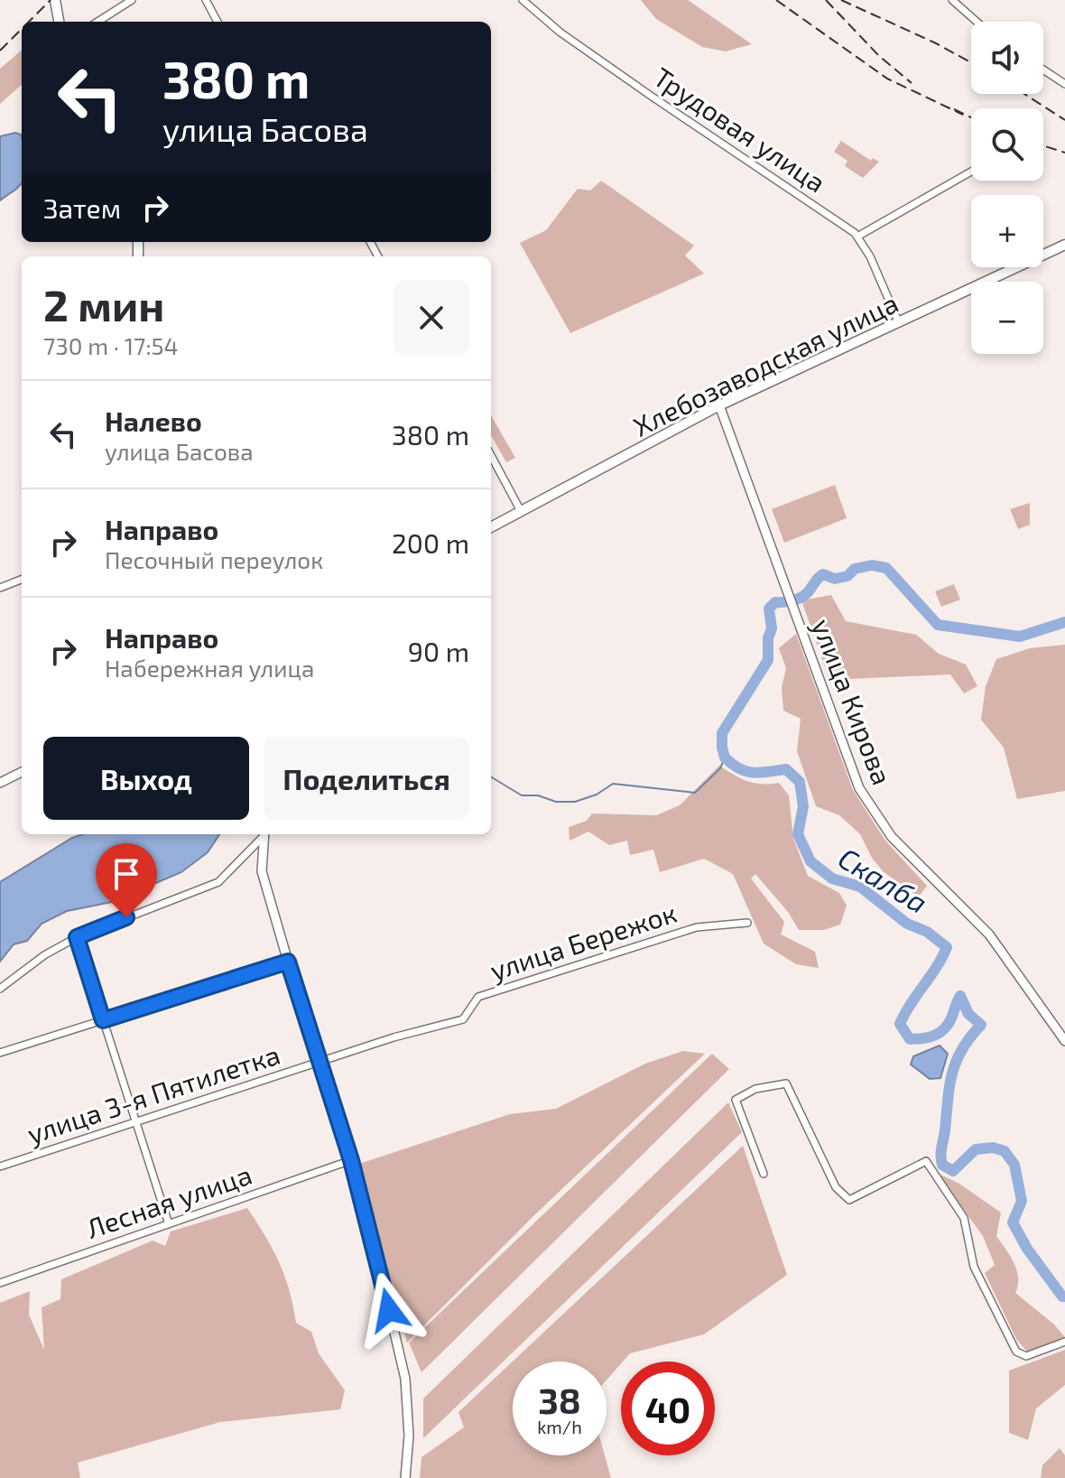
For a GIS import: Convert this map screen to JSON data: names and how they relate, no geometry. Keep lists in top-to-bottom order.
{
  "streets": {
    "main road": ["Хлебозаводская улица"],
    "street": [
      "Трудовая улица",
      "улица Кирова",
      "улица Бережок",
      "улица 3-я Пятилетка",
      "Лесная улица"
    ]
  },
  "crossings": [
    ["Трудовая улица", "Хлебозаводская улица"],
    ["Хлебозаводская улица", "улица Кирова"],
    ["улица Бережок", "улица 3-я Пятилетка"]
  ],
  "water": ["Скалба"],
  "page": {
    "map_buttons": ["+", "−"],
    "turn": ["380 m", "улица Басова"],
    "then": "Затем",
    "heading": ["2 мин", "730 m · 17:54"],
    "list": [
      {
        "name": "Налево",
        "note": "улица Басова",
        "value": "380 m"
      },
      {
        "name": "Направо",
        "note": "Песочный переулок",
        "value": "200 m"
      },
      {
        "name": "Направо",
        "note": "Набережная улица",
        "value": "90 m"
      }
    ],
    "buttons": ["Выход", "Поделиться"],
    "speed": "38 km/h",
    "limit": "40"
  }
}
